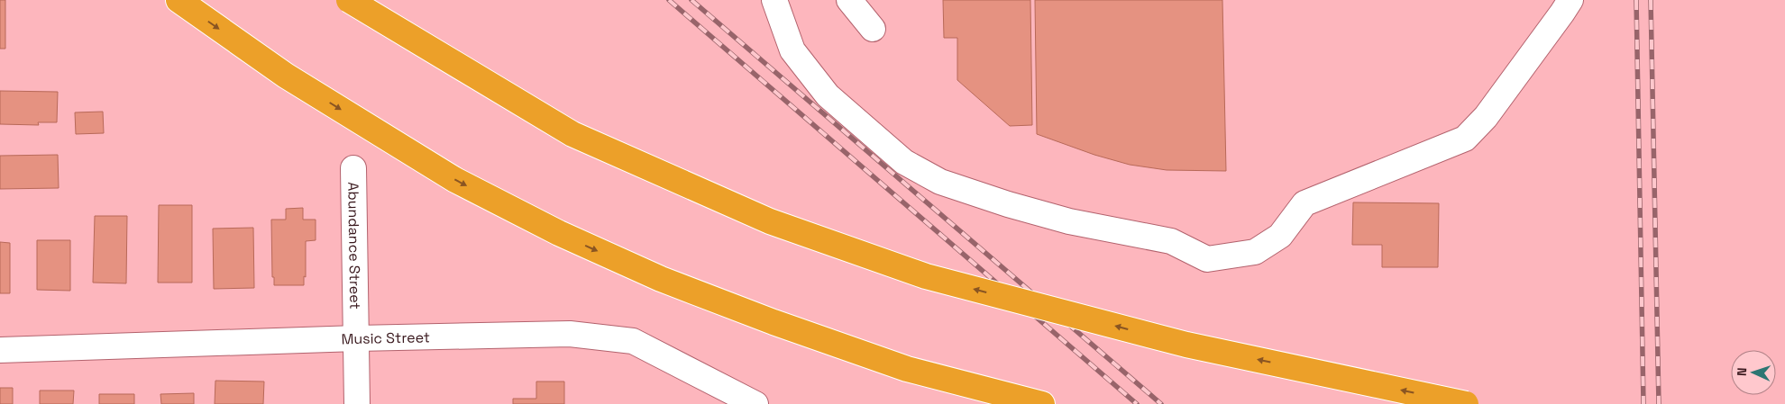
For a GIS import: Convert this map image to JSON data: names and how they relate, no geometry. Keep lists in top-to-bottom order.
{
  "streets": {
    "street": ["Abundance Street", "Music Street"]
  },
  "crossings": [
    ["Abundance Street", "Music Street"]
  ],
  "north": "left"
}
